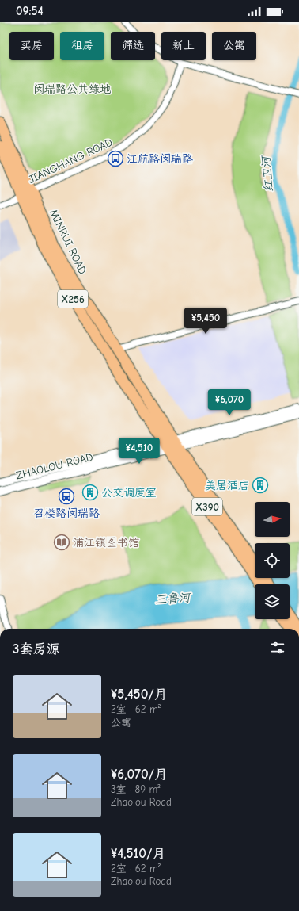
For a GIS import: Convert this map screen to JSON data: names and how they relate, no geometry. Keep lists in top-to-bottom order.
{
  "streets": {
    "main road": ["MINRUI ROAD", "X256", "X390"],
    "street": ["JIANGHANG ROAD", "ZHAOLOU ROAD"]
  },
  "crossings": [
    ["JIANGHANG ROAD", "MINRUI ROAD"],
    ["MINRUI ROAD", "ZHAOLOU ROAD"],
    ["MINRUI ROAD", "X390"],
    ["ZHAOLOU ROAD", "X390"]
  ],
  "water": ["红卫河", "三鲁河"],
  "parks": ["闵瑞路公共绿地"],
  "places": {
    "bus stop": ["江航路闵瑞路", "召楼路闵瑞路"],
    "building": ["美居酒店", "公交调度室"],
    "library": ["浦江镇图书馆"]
  },
  "north": "right",
  "page": {
    "status": "09:54",
    "chip": [
      "买房",
      "租房",
      "筛选",
      "新上",
      "公寓"
    ],
    "price": ["¥5,450", "¥6,070", "¥4,510"],
    "heading": "3套房源",
    "list": [
      {
        "name": "¥5,450/月",
        "note": "2室 · 62 m² · 公寓"
      },
      {
        "name": "¥6,070/月",
        "note": "3室 · 89 m² · Zhaolou Road"
      },
      {
        "name": "¥4,510/月",
        "note": "2室 · 62 m² · Zhaolou Road"
      }
    ]
  }
}
